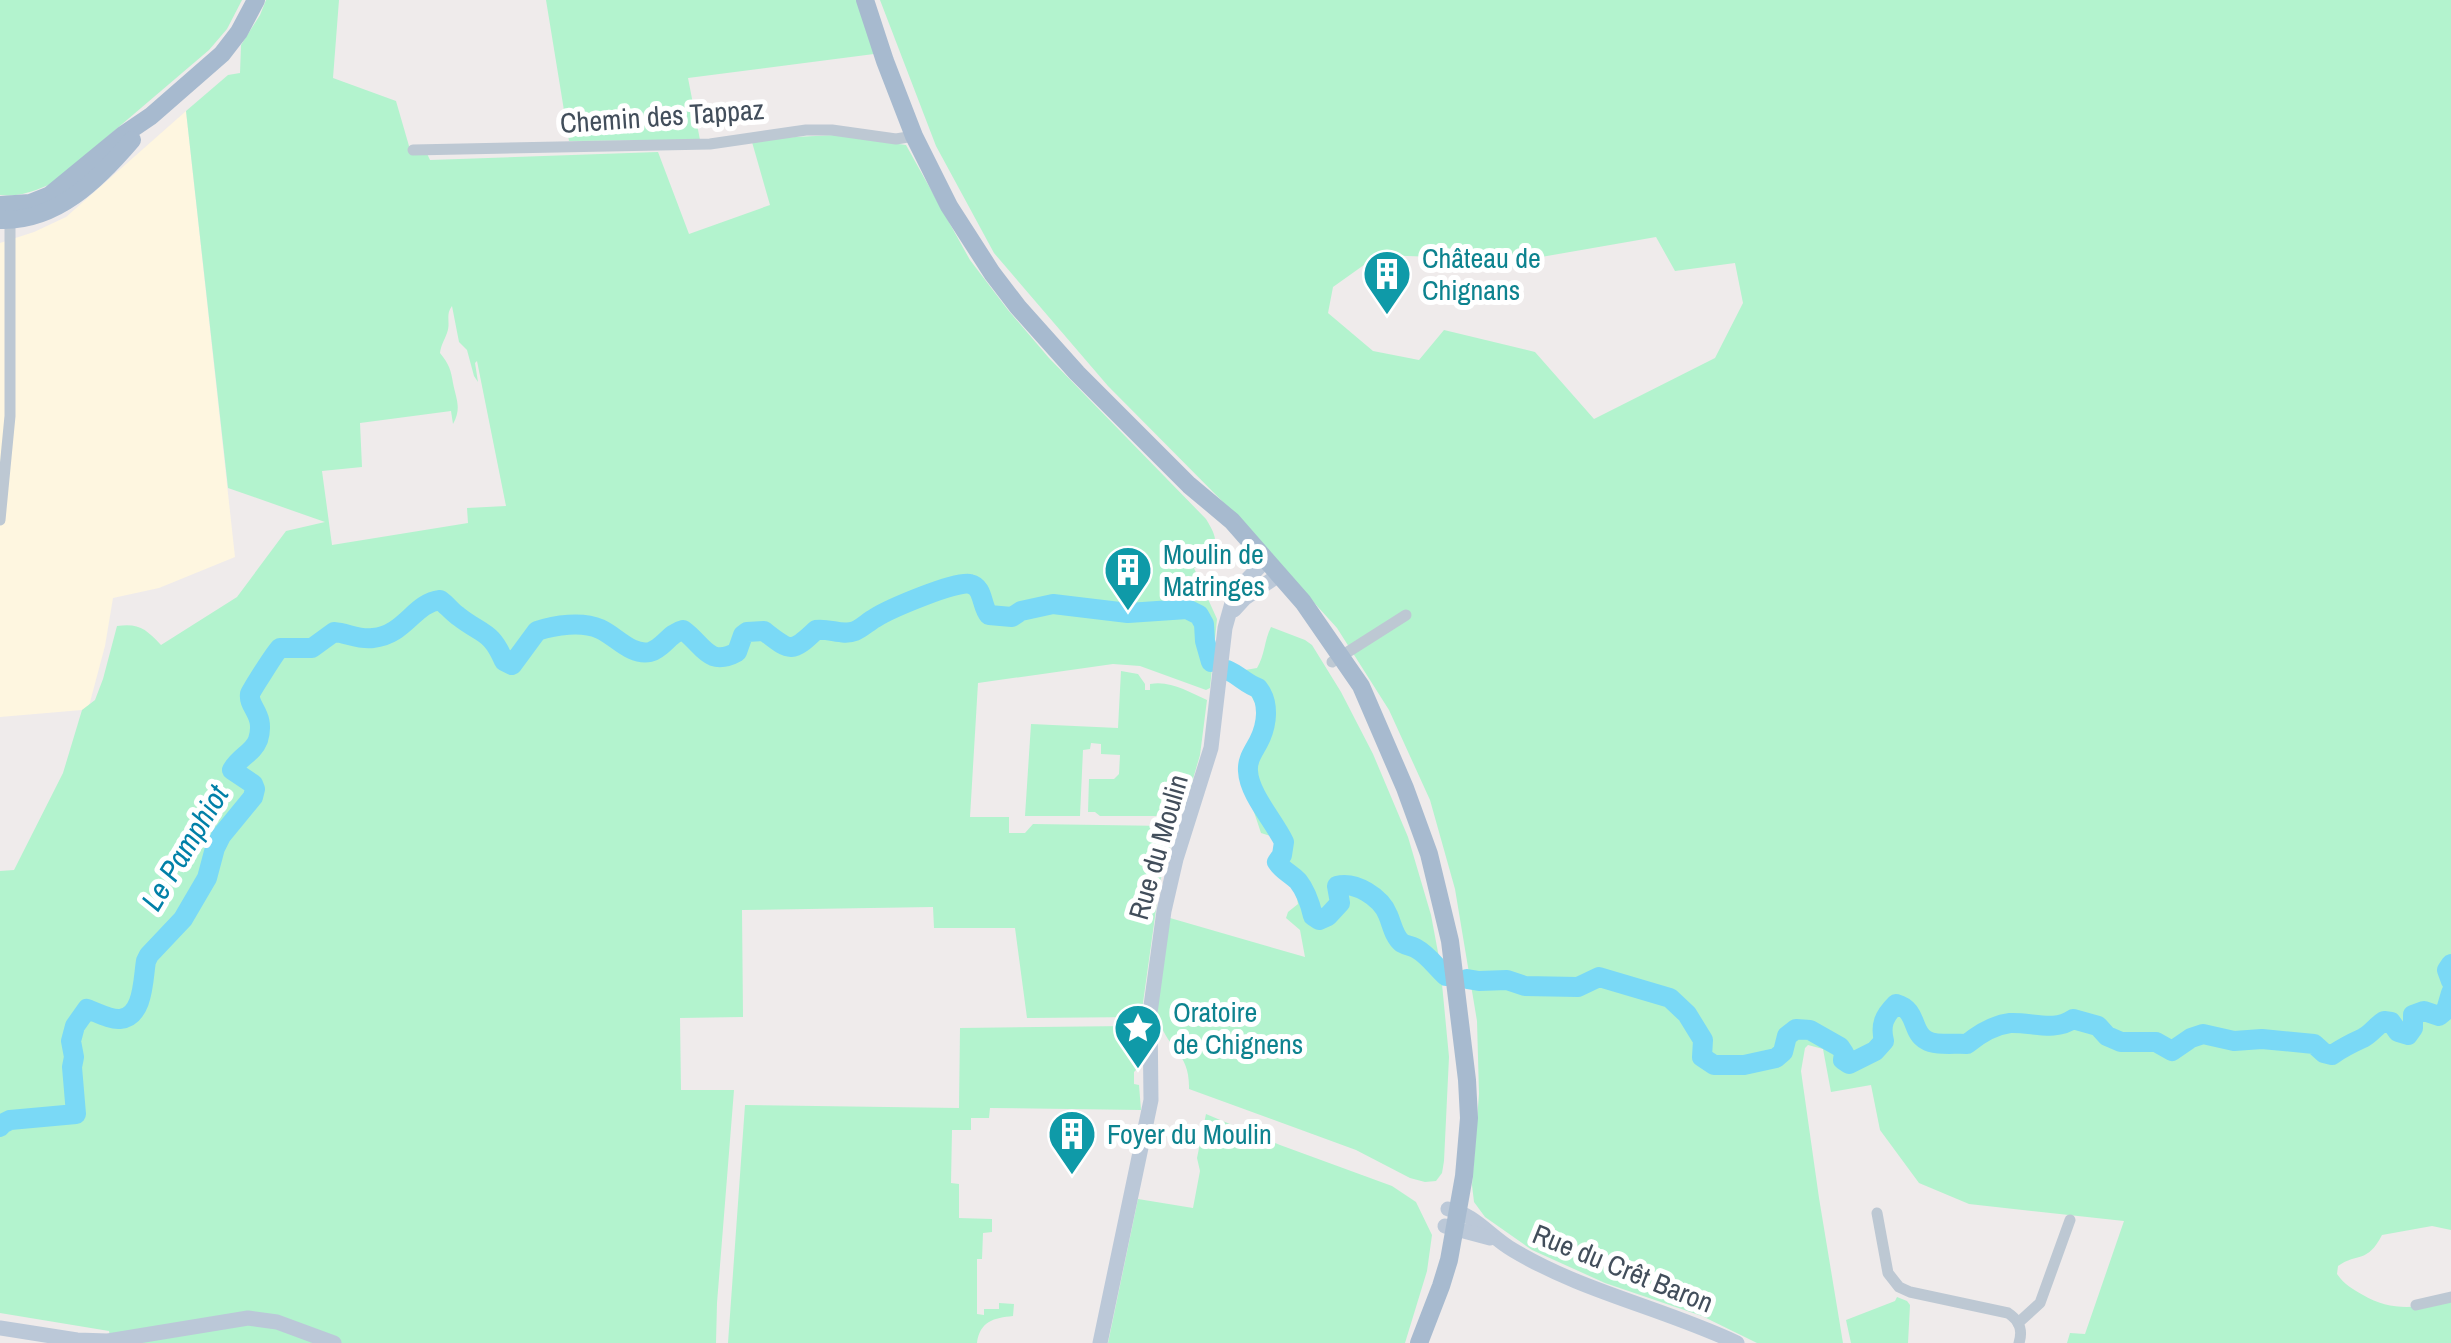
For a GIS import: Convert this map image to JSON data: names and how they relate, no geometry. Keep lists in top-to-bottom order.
{
  "streets": {
    "street": ["Chemin des Tappaz", "Rue du Moulin", "Rue du Crêt Baron"]
  },
  "water": ["Le Pamphiot"],
  "places": {
    "building": ["Château de Chignans", "Moulin de Matringes", "Foyer du Moulin"],
    "place": ["Oratoire de Chignens"]
  }
}
